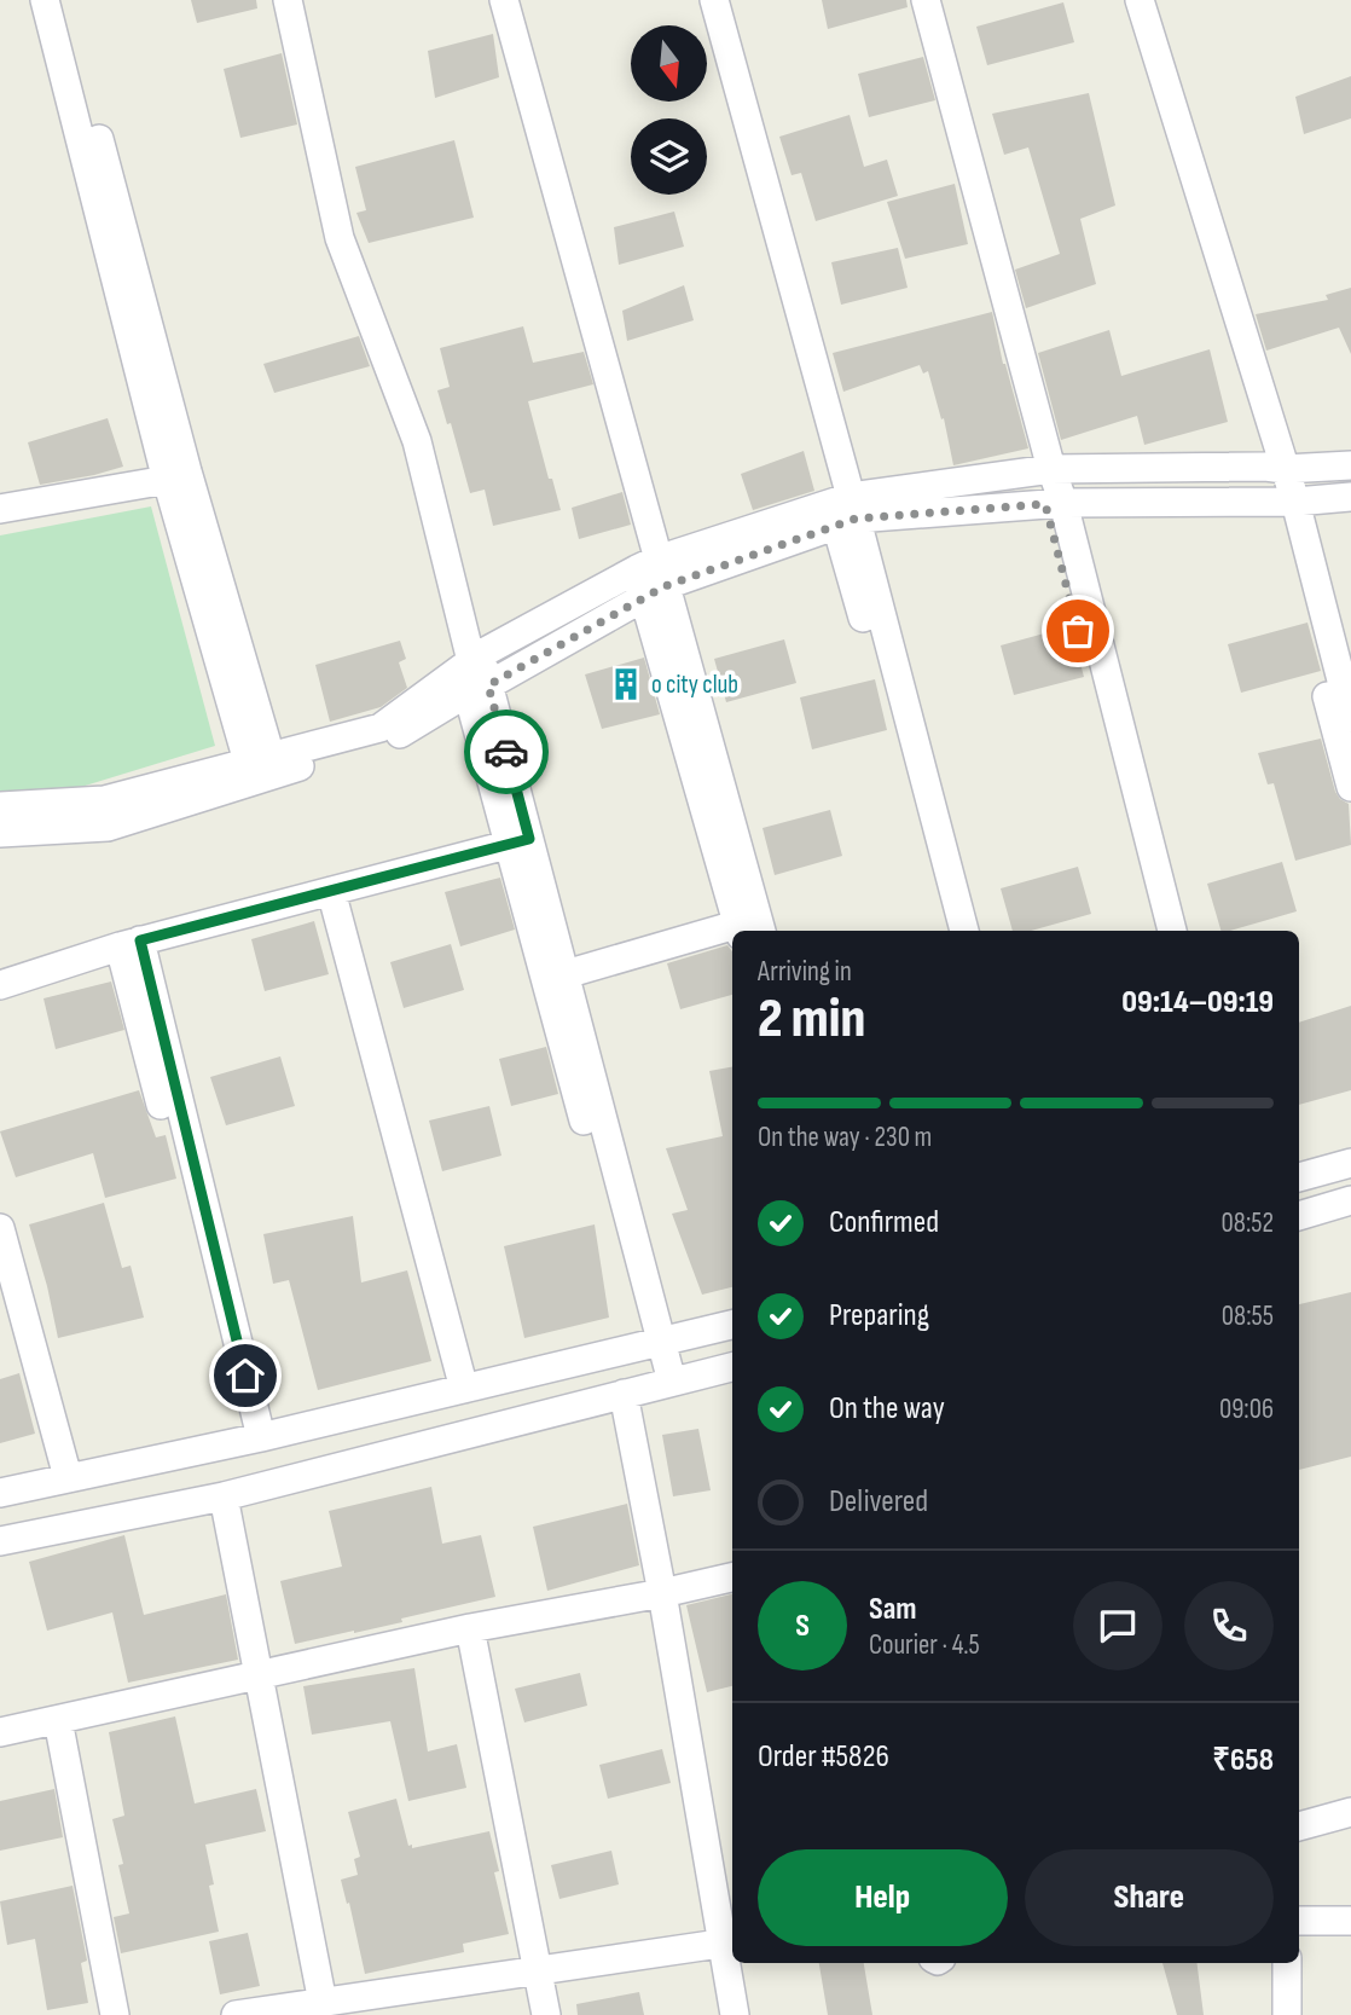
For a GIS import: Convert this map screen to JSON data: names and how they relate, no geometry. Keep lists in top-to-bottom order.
{
  "places": {
    "building": ["o city club"]
  },
  "north": "bottom",
  "page": {
    "heading": ["2 min", "Arriving in", "09:14–09:19"],
    "panel": [
      "Sam",
      "Courier · 4.5",
      "Order #5826",
      "₹658"
    ],
    "bar": "On the way · 230 m",
    "list": [
      ["Confirmed", "08:52"],
      ["Preparing", "08:55"],
      ["On the way", "09:06"],
      "Delivered"
    ],
    "round": "S",
    "buttons": ["Help", "Share"]
  }
}
